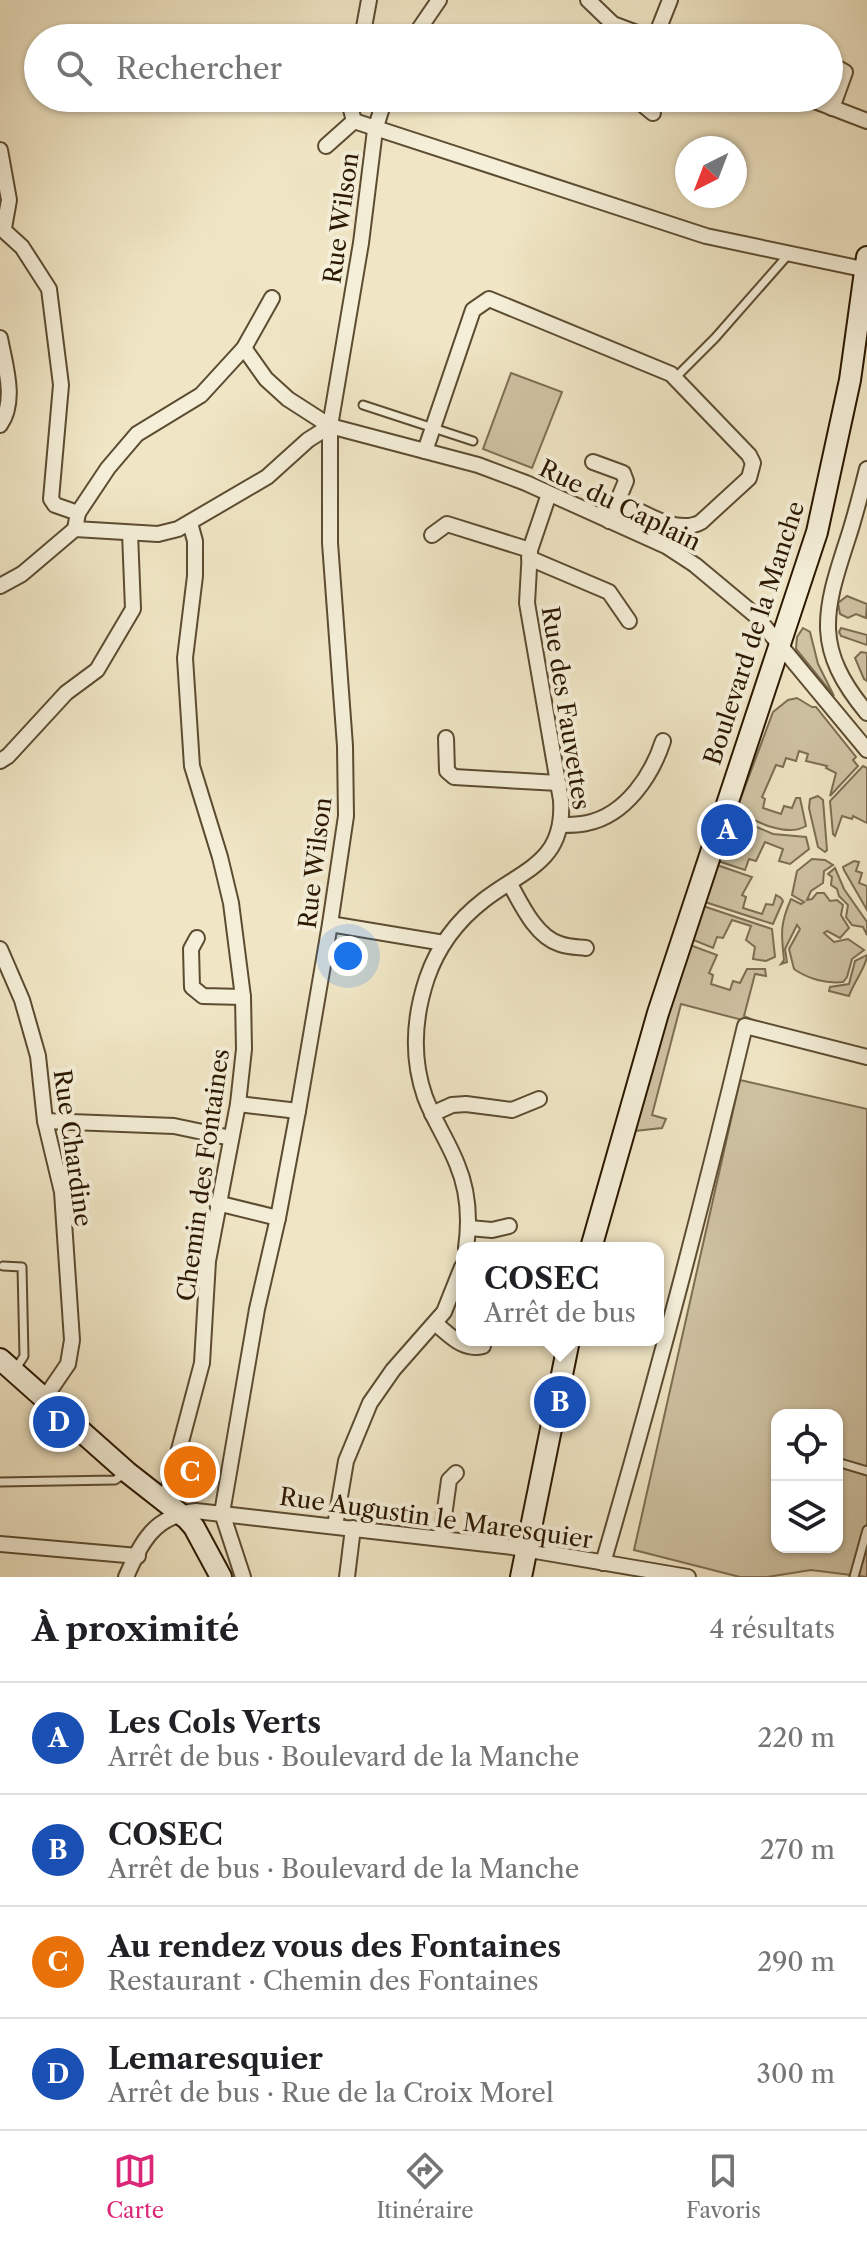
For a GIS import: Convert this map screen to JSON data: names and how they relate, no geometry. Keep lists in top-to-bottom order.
{
  "streets": {
    "main road": ["Boulevard de la Manche"],
    "street": [
      "Rue Wilson",
      "Rue du Caplain",
      "Rue des Fauvettes",
      "Rue Chardine",
      "Chemin des Fontaines",
      "Rue Augustin le Maresquier"
    ]
  },
  "crossings": [
    ["Rue Wilson", "Rue du Caplain"],
    ["Rue Wilson", "Rue Augustin le Maresquier"],
    ["Rue du Caplain", "Boulevard de la Manche"],
    ["Rue du Caplain", "Rue des Fauvettes"]
  ],
  "north": "bottom left",
  "page": {
    "search": "Rechercher",
    "pins": [
      "A",
      "B",
      "D",
      "C"
    ],
    "popup": ["COSEC", "Arrêt de bus"],
    "heading": ["À proximité", "4 résultats"],
    "list": [
      {
        "mark": "A",
        "name": "Les Cols Verts",
        "note": "Arrêt de bus · Boulevard de la Manche",
        "value": "220 m"
      },
      {
        "mark": "B",
        "name": "COSEC",
        "note": "Arrêt de bus · Boulevard de la Manche",
        "value": "270 m"
      },
      {
        "mark": "C",
        "name": "Au rendez vous des Fontaines",
        "note": "Restaurant · Chemin des Fontaines",
        "value": "290 m"
      },
      {
        "mark": "D",
        "name": "Lemaresquier",
        "note": "Arrêt de bus · Rue de la Croix Morel",
        "value": "300 m"
      }
    ],
    "nav": ["Carte", "Itinéraire", "Favoris"]
  }
}
